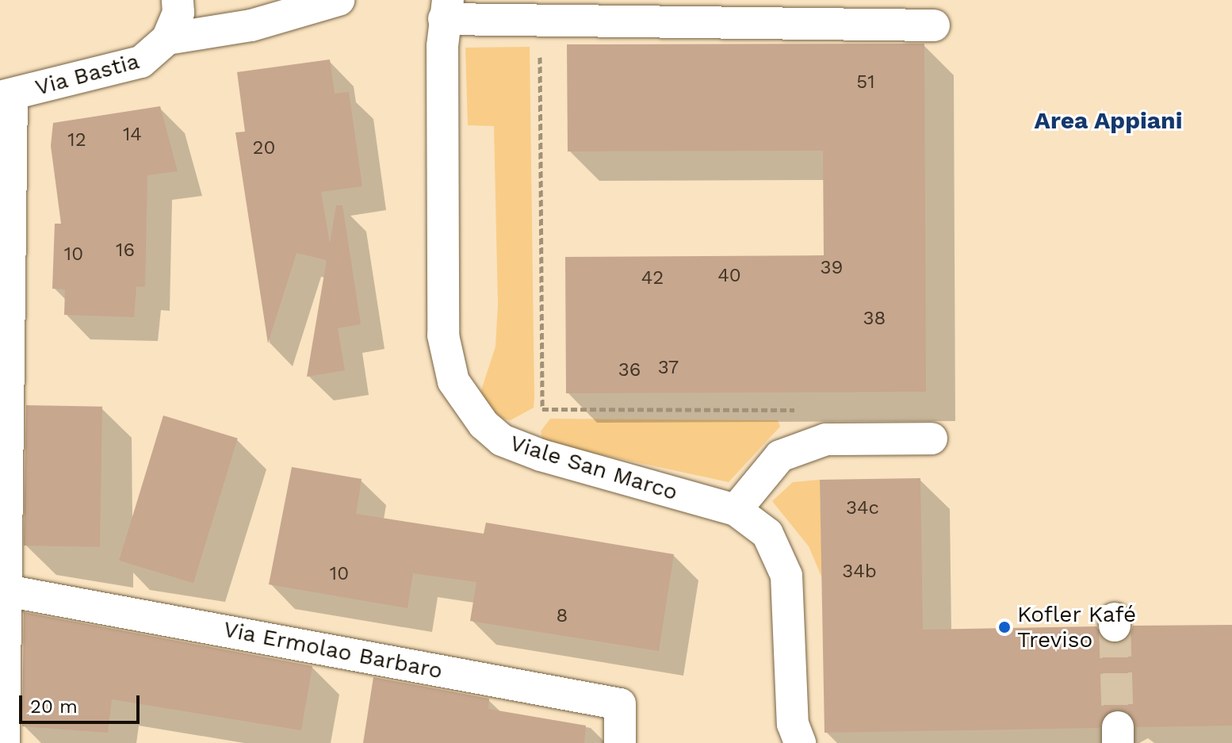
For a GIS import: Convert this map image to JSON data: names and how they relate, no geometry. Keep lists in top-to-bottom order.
{
  "streets": {
    "street": ["Via Bastia", "Viale San Marco", "Via Ermolao Barbaro"]
  },
  "districts": ["Area Appiani"],
  "places": ["Kofler Kafé Treviso"],
  "house_numbers": [
    "51",
    "14",
    "12",
    "20",
    "16",
    "10",
    "39",
    "40",
    "42",
    "38",
    "37",
    "36",
    "34c",
    "34b",
    "10",
    "8"
  ],
  "scale_bar": "20 m"
}
